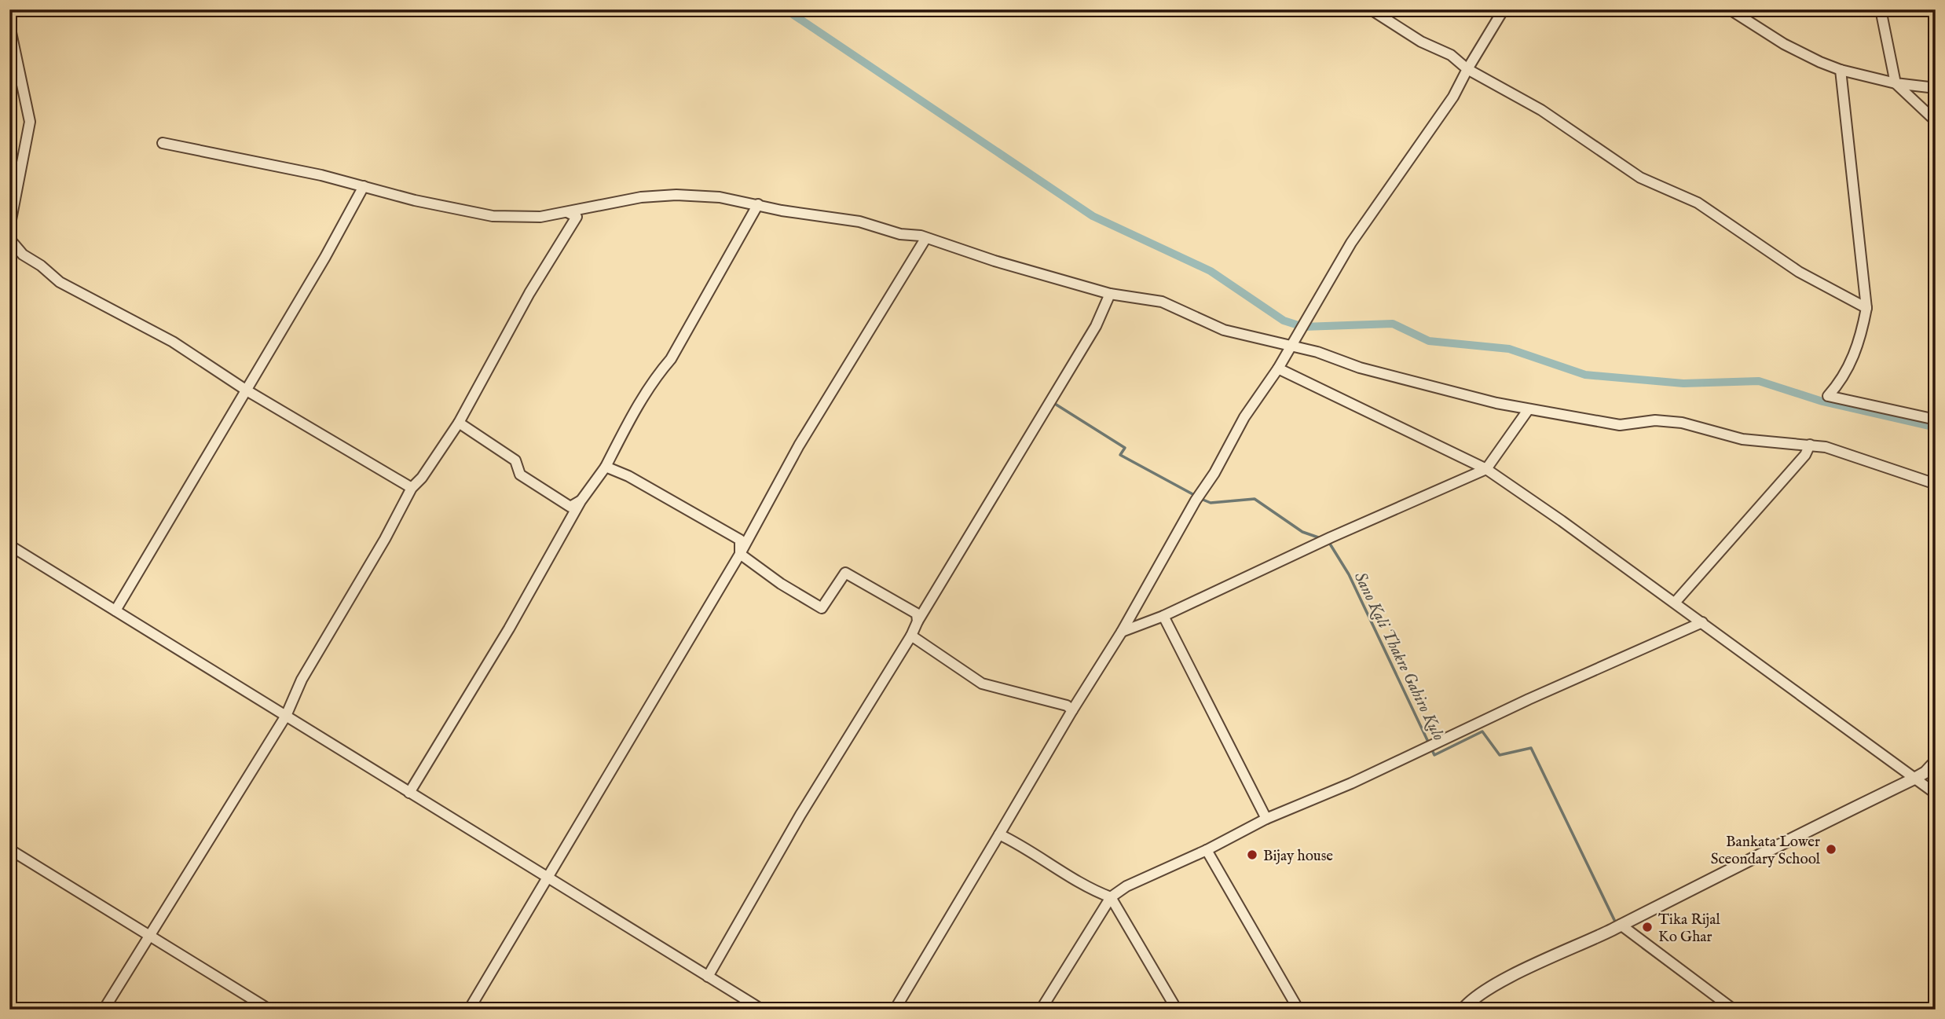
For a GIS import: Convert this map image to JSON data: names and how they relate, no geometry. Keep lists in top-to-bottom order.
{
  "water": ["Sano Kali Thakre Gahiro Kulo"],
  "places": ["Bankata Lower Sceondary School", "Bijay house", "Tika Rijal Ko Ghar"]
}
